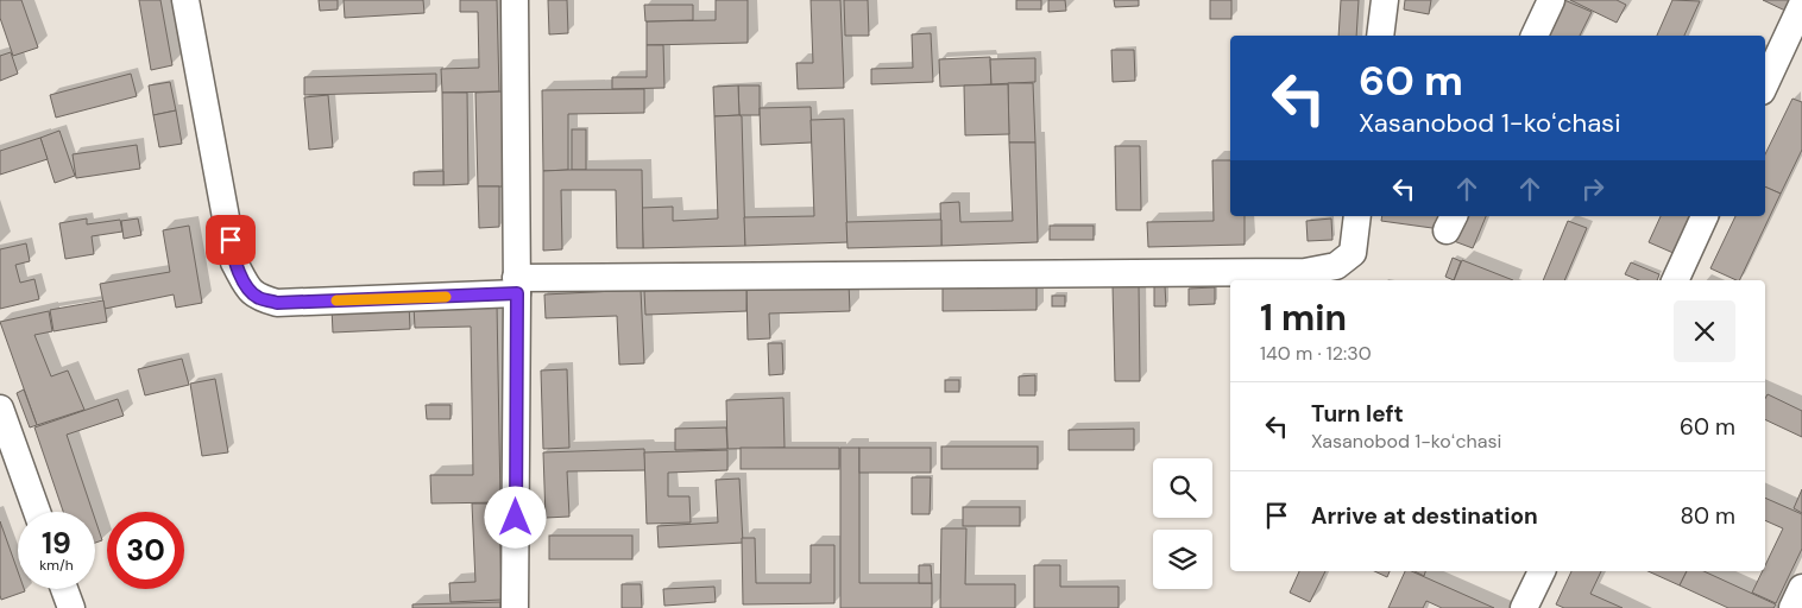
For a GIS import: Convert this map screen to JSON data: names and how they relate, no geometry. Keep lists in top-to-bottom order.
{
  "page": {
    "turn": ["60 m", "Xasanobod 1-koʻchasi"],
    "heading": ["1 min", "140 m · 12:30"],
    "list": [
      {
        "name": "Turn left",
        "note": "Xasanobod 1-koʻchasi",
        "value": "60 m"
      },
      {
        "name": "Arrive at destination",
        "value": "80 m"
      }
    ],
    "speed": "19 km/h",
    "limit": "30"
  }
}
